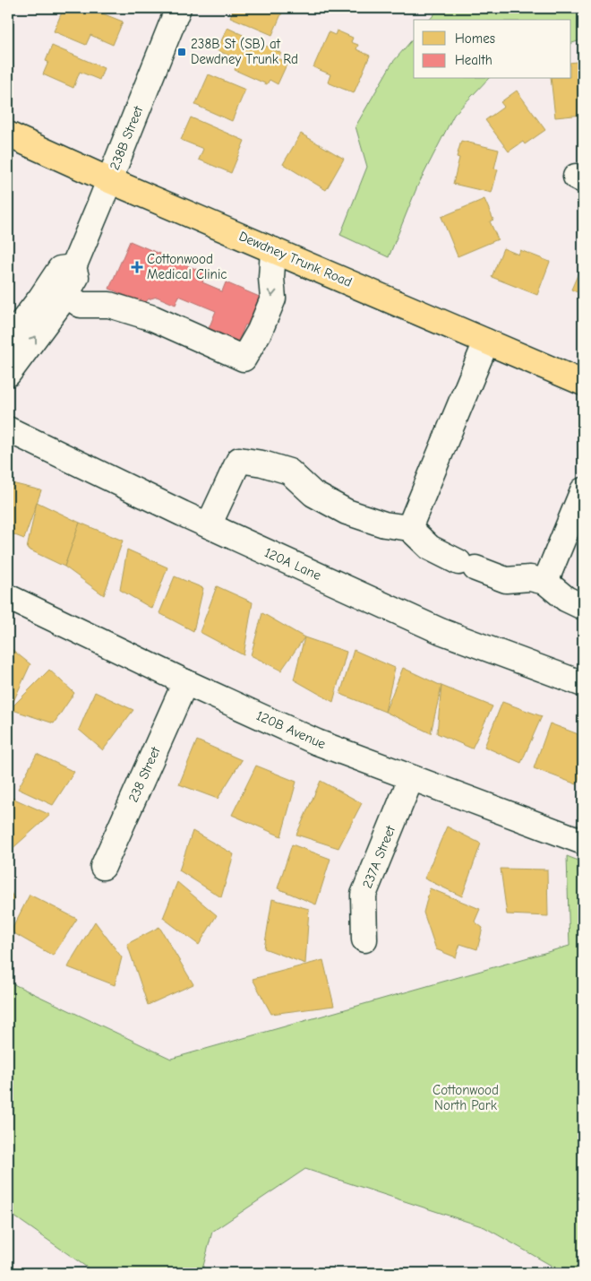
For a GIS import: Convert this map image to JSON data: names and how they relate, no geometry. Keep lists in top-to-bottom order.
{
  "streets": {
    "main road": ["Dewdney Trunk Road"],
    "street": [
      "238B Street",
      "120A Lane",
      "120B Avenue",
      "238 Street",
      "237A Street"
    ]
  },
  "crossings": [
    ["238B Street", "Dewdney Trunk Road"],
    ["120B Avenue", "238 Street"],
    ["120B Avenue", "237A Street"]
  ],
  "parks": ["Cottonwood North Park"],
  "places": {
    "transit": ["238B St (SB) at Dewdney Trunk Rd"],
    "health": ["Cottonwood Medical Clinic"]
  },
  "legend": ["Homes", "Health"]
}
